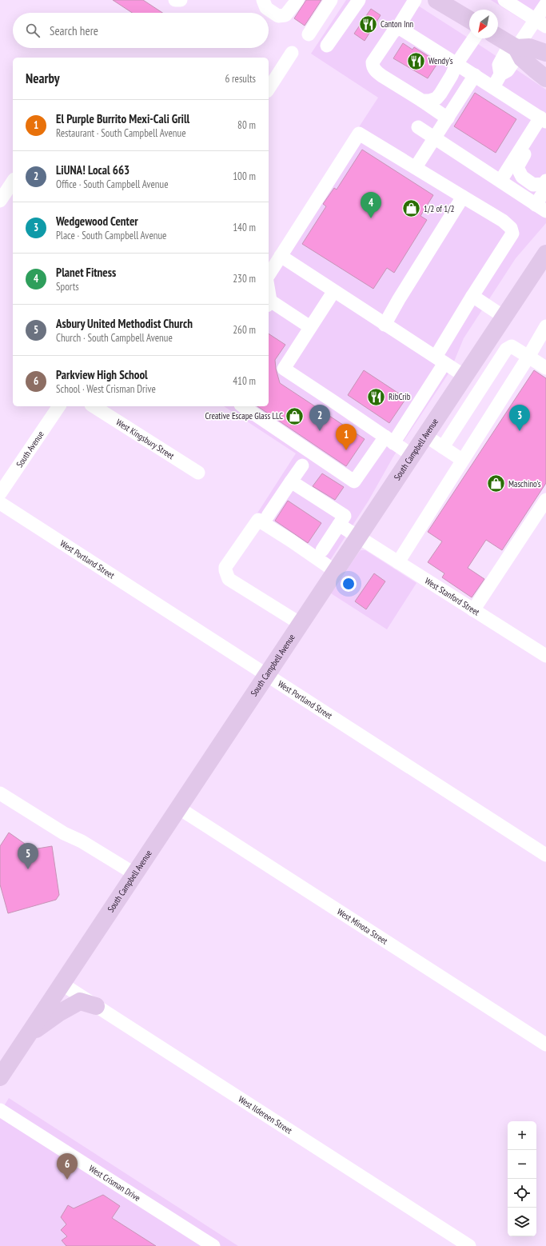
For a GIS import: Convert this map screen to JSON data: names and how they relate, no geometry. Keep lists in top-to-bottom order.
{
  "streets": {
    "main road": ["South Campbell Avenue"],
    "street": [
      "West Kingsbury Street",
      "South Avenue",
      "West Portland Street",
      "West Stanford Street",
      "West Minota Street",
      "West Ildereen Street",
      "West Crisman Drive"
    ]
  },
  "crossings": [
    ["South Campbell Avenue", "West Portland Street"],
    ["South Campbell Avenue", "West Stanford Street"],
    ["South Campbell Avenue", "West Minota Street"],
    ["South Campbell Avenue", "West Ildereen Street"]
  ],
  "places": {
    "restaurant": ["Canton Inn", "Wendy's", "RibCrib"],
    "shop": ["1/2 of 1/2", "Creative Escape Glass LLC", "Maschino's"]
  },
  "north": "bottom left",
  "page": {
    "search": "Search here",
    "heading": ["Nearby", "6 results"],
    "list": [
      {
        "mark": "1",
        "name": "El Purple Burrito Mexi-Cali Grill",
        "note": "Restaurant · South Campbell Avenue",
        "value": "80 m"
      },
      {
        "mark": "2",
        "name": "LiUNA! Local 663",
        "note": "Office · South Campbell Avenue",
        "value": "100 m"
      },
      {
        "mark": "3",
        "name": "Wedgewood Center",
        "note": "Place · South Campbell Avenue",
        "value": "140 m"
      },
      {
        "mark": "4",
        "name": "Planet Fitness",
        "note": "Sports",
        "value": "230 m"
      },
      {
        "mark": "5",
        "name": "Asbury United Methodist Church",
        "note": "Church · South Campbell Avenue",
        "value": "260 m"
      },
      {
        "mark": "6",
        "name": "Parkview High School",
        "note": "School · West Crisman Drive",
        "value": "410 m"
      }
    ],
    "pins": [
      "4",
      "2",
      "3",
      "1",
      "5",
      "6"
    ],
    "map_buttons": ["+", "−"]
  }
}
